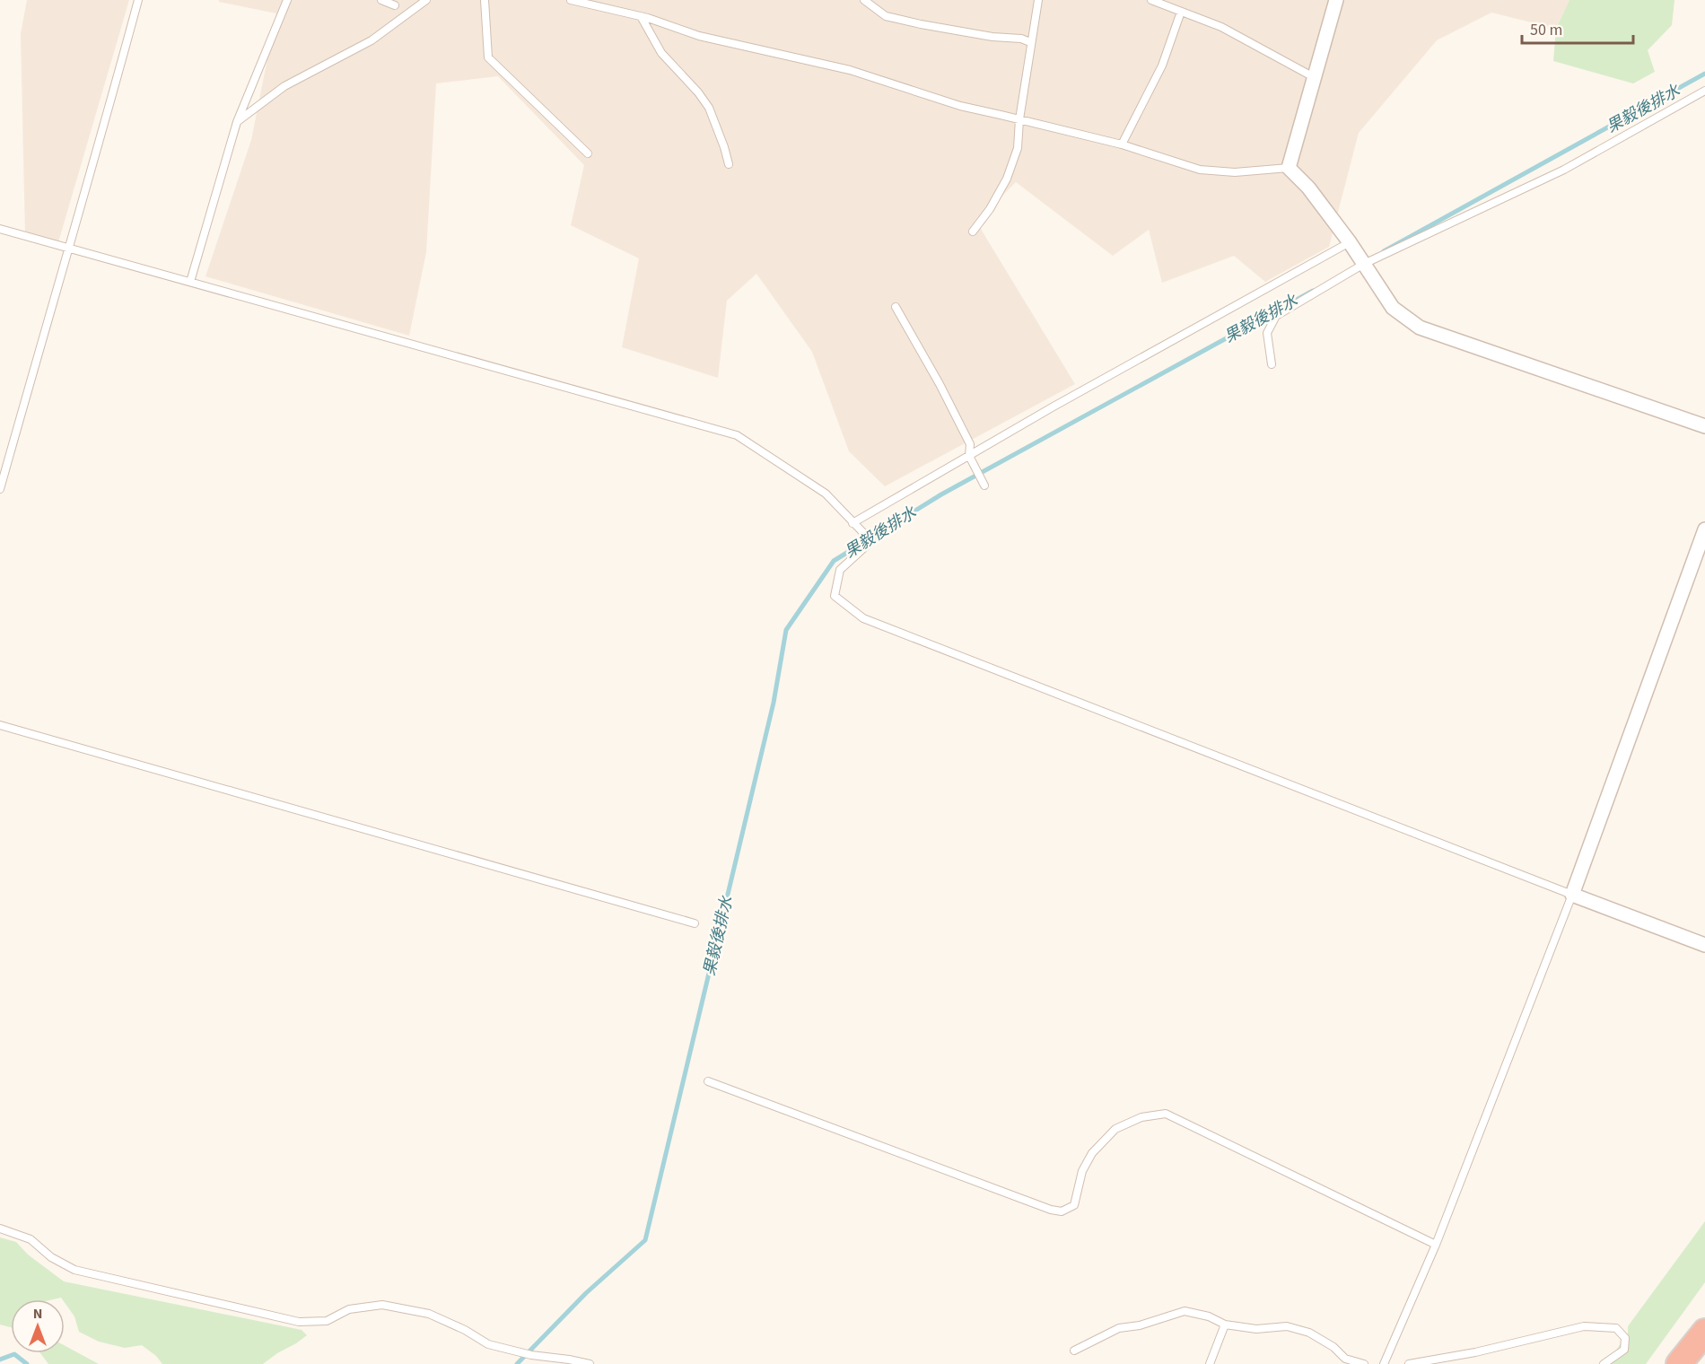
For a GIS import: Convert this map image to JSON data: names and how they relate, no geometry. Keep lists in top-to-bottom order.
{
  "water": ["果毅後排水"],
  "scale_bar": "50 m",
  "north": "top"
}
